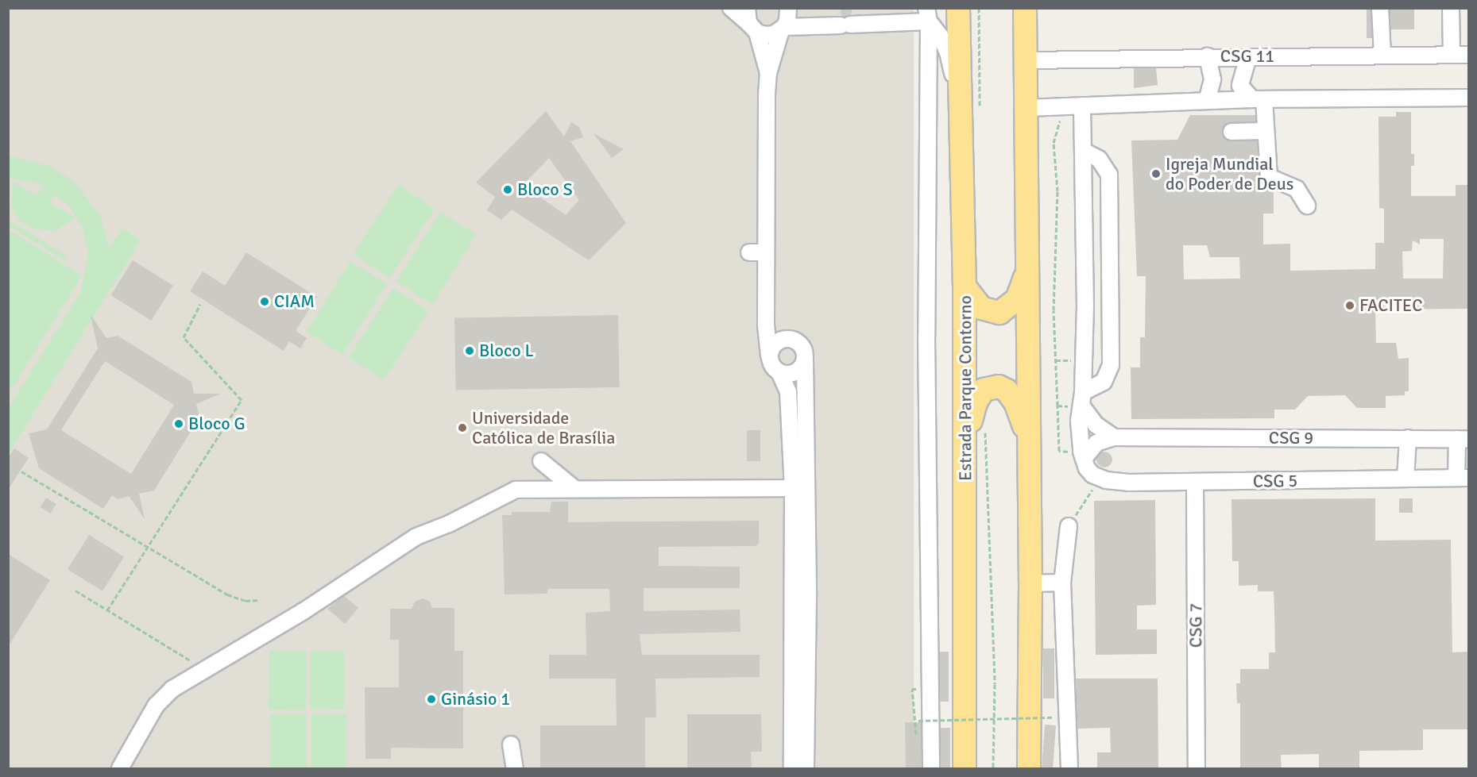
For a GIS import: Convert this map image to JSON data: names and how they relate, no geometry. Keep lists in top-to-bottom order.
{
  "streets": {
    "highway": ["Estrada Parque Contorno"],
    "street": [
      "CSG 11",
      "CSG 9",
      "CSG 5",
      "CSG 7"
    ]
  },
  "crossings": [
    ["CSG 9", "CSG 5"],
    ["CSG 5", "CSG 7"]
  ],
  "places": [
    "Igreja Mundial do Poder de Deus",
    "Bloco S",
    "CIAM",
    "FACITEC",
    "Bloco L",
    "Bloco G",
    "Universidade Católica de Brasília",
    "Ginásio 1"
  ]
}
